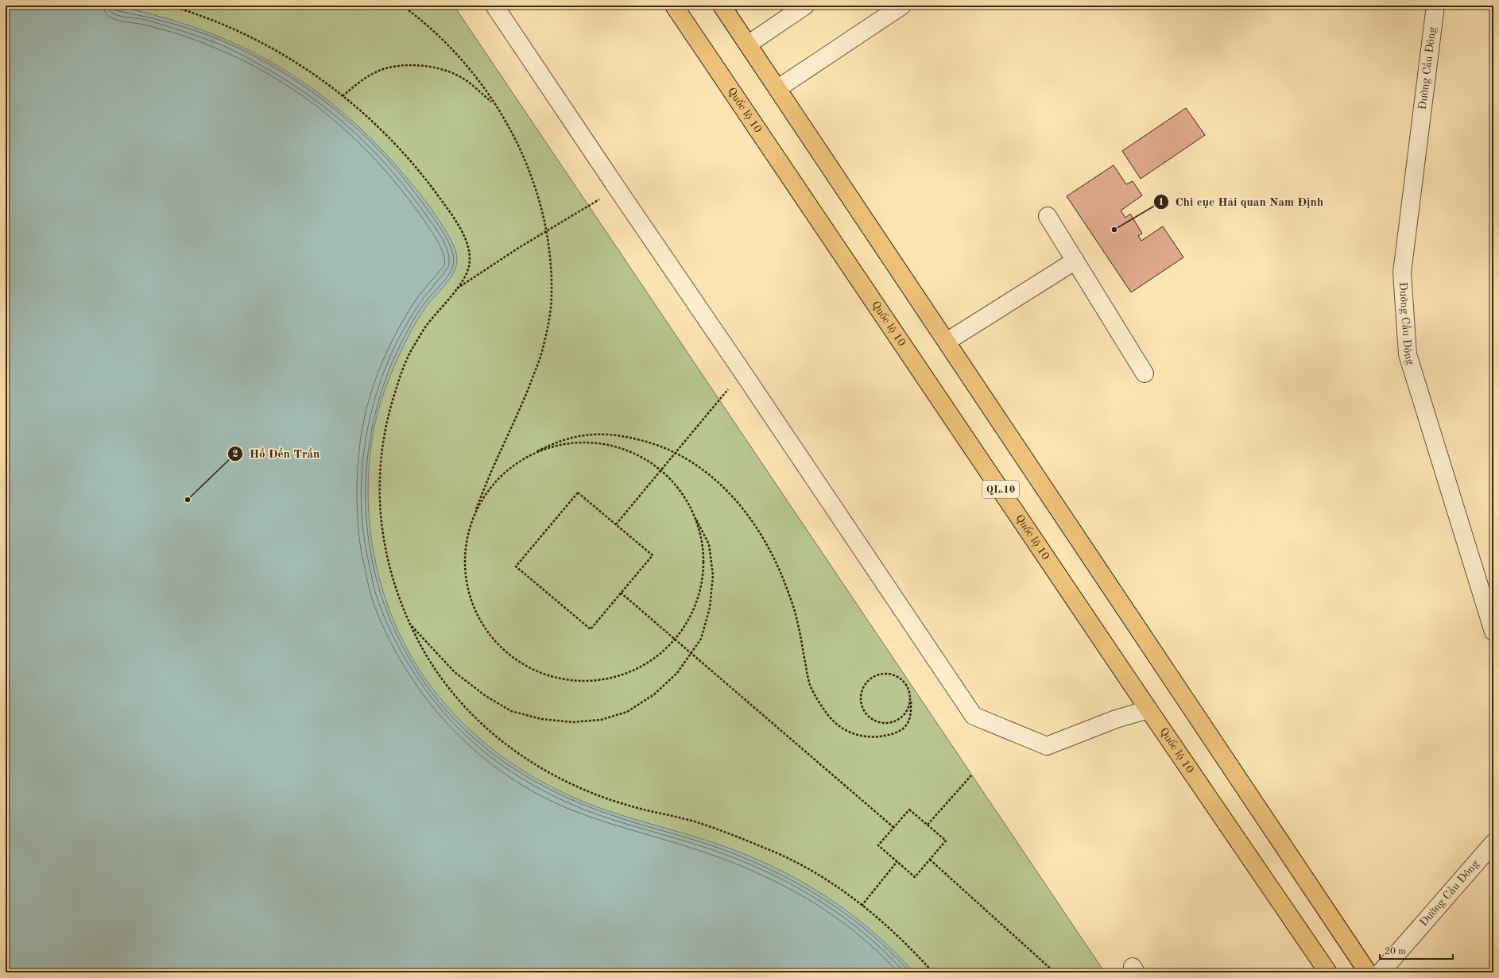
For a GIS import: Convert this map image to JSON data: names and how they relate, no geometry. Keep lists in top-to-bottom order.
{
  "streets": {
    "highway": ["Quốc lộ 10", "QL.10"],
    "street": ["Đường Cầu Đông"]
  },
  "places": ["Chi cục Hải quan Nam Định", "Hồ Đền Trần"],
  "scale_bar": "20 m"
}
